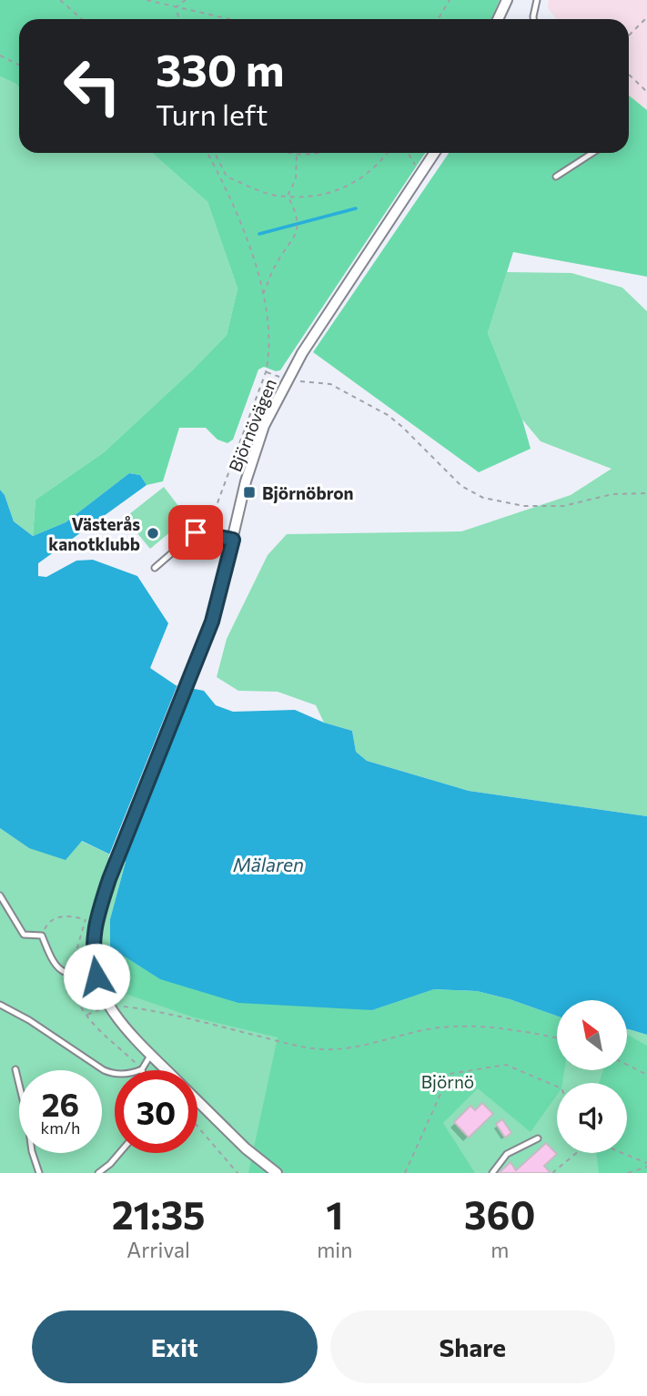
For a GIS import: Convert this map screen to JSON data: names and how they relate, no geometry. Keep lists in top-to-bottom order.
{
  "streets": {
    "street": ["Björnövägen"]
  },
  "water": ["Mälaren"],
  "parks": ["Björnö"],
  "places": {
    "transit": ["Björnöbron"],
    "other": ["Västerås kanotklubb"]
  },
  "north": "top left",
  "page": {
    "turn": ["330 m", "Turn left"],
    "speed": "26 km/h",
    "limit": "30",
    "eta": [
      "21:35",
      "Arrival",
      "1",
      "min",
      "360",
      "m"
    ],
    "buttons": ["Exit", "Share"]
  }
}
